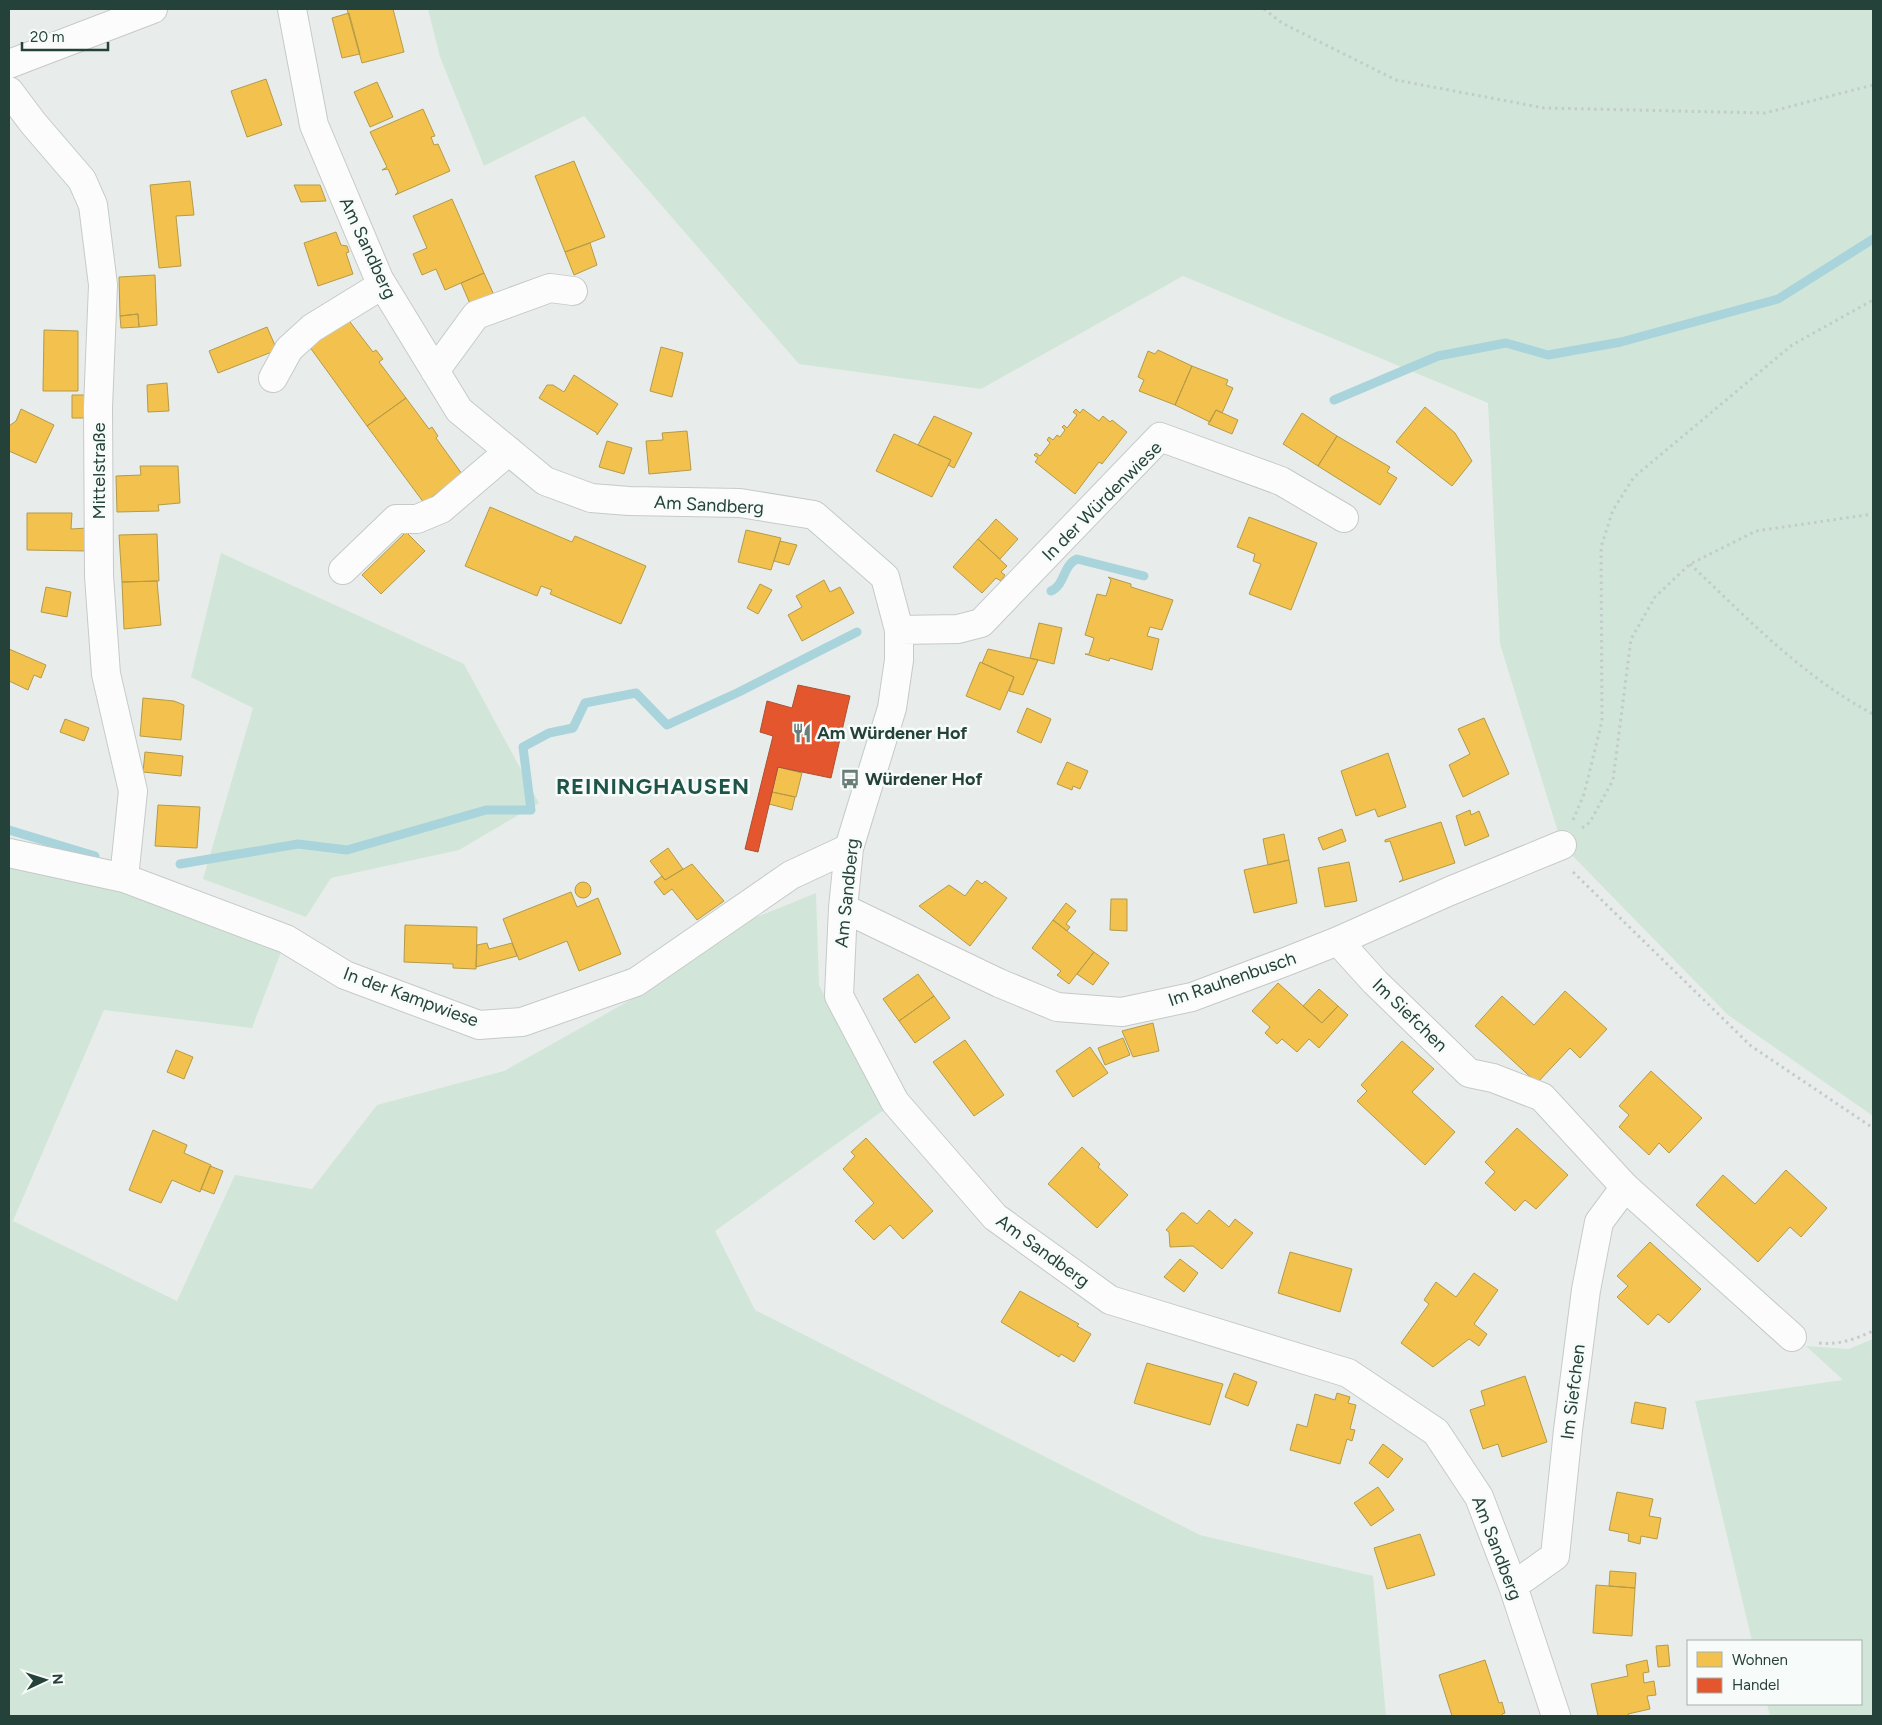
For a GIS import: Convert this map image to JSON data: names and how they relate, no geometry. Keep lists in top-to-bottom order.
{
  "streets": {
    "street": [
      "Am Sandberg",
      "Mittelstraße",
      "In der Würdenwiese",
      "Im Rauhenbusch",
      "In der Kampwiese",
      "Im Siefchen"
    ]
  },
  "crossings": [
    ["Am Sandberg", "In der Würdenwiese"],
    ["Am Sandberg", "Im Rauhenbusch"],
    ["Am Sandberg", "In der Kampwiese"],
    ["Am Sandberg", "Im Siefchen"],
    ["Mittelstraße", "In der Kampwiese"],
    ["Im Rauhenbusch", "Im Siefchen"]
  ],
  "districts": ["REININGHAUSEN"],
  "places": {
    "restaurant": ["Am Würdener Hof"],
    "bus stop": ["Würdener Hof"]
  },
  "legend": ["Wohnen", "Handel"],
  "scale_bar": "20 m",
  "north": "right"
}
